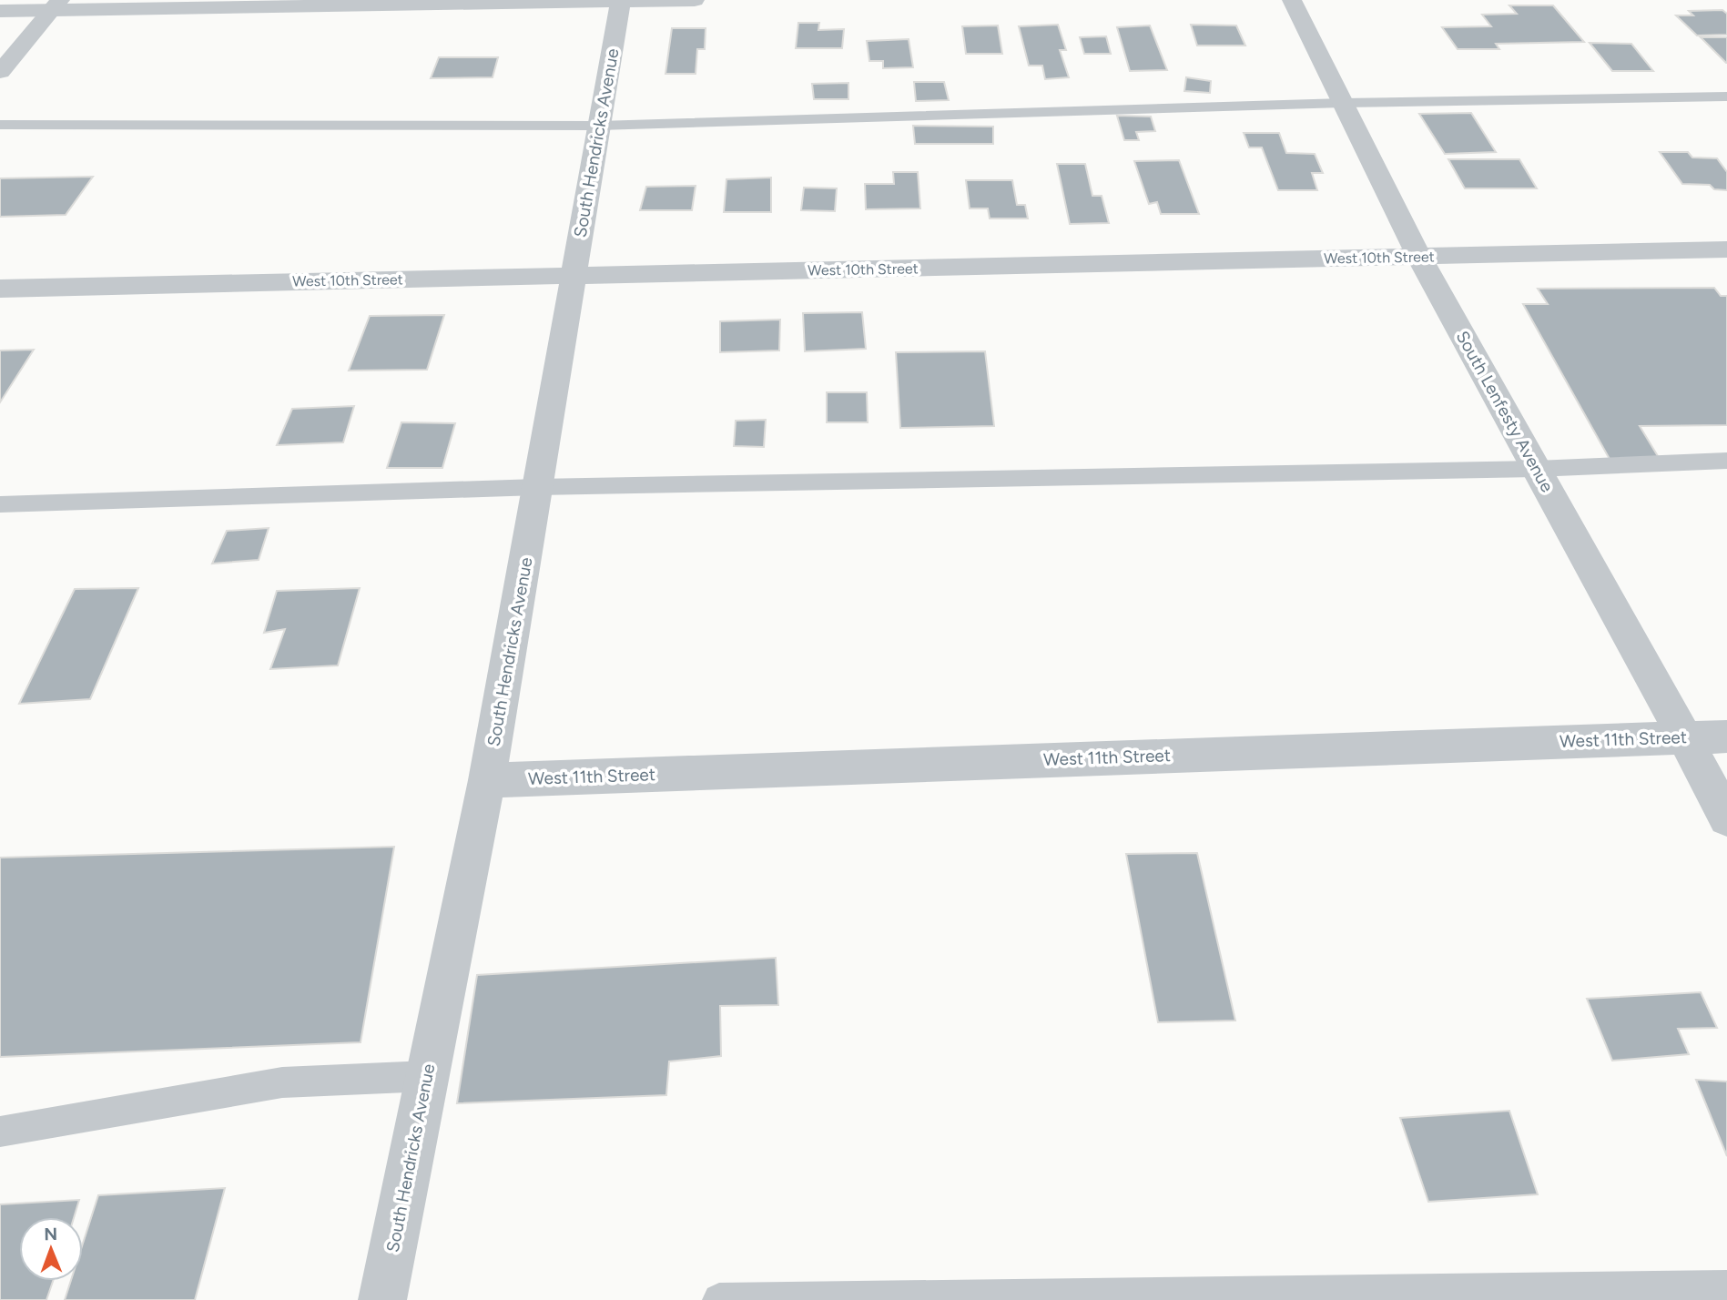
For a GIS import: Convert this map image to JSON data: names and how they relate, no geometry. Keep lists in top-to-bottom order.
{
  "streets": {
    "street": [
      "South Hendricks Avenue",
      "West 10th Street",
      "South Lenfesty Avenue",
      "West 11th Street"
    ]
  },
  "crossings": [
    ["South Hendricks Avenue", "West 10th Street"],
    ["South Hendricks Avenue", "West 11th Street"],
    ["West 10th Street", "South Lenfesty Avenue"],
    ["South Lenfesty Avenue", "West 11th Street"]
  ],
  "north": "top"
}
